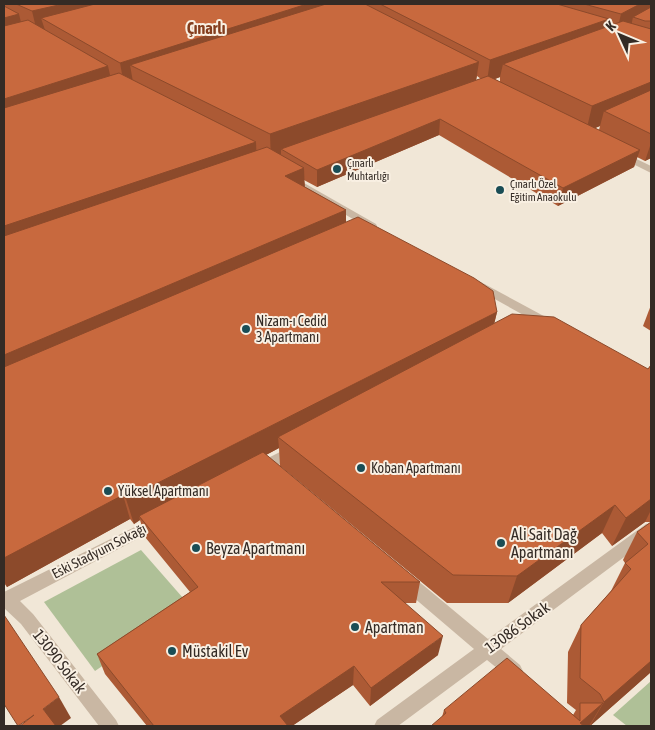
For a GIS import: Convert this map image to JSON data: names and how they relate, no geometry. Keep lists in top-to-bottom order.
{
  "streets": {
    "street": ["Eski Stadyum Sokağı", "13086 Sokak", "13090 Sokak"]
  },
  "crossings": [
    ["Eski Stadyum Sokağı", "13090 Sokak"]
  ],
  "districts": ["Çınarlı"],
  "places": [
    "Çınarlı Muhtarlığı",
    "Çınarlı Özel Eğitim Anaokulu",
    "Nizam-ı Cedid 3 Apartmanı",
    "Koban Apartmanı",
    "Yüksel Apartmanı",
    "Ali Sait Dağ Apartmanı",
    "Beyza Apartmanı",
    "Apartman",
    "Müstakil Ev"
  ],
  "north": "top left"
}
